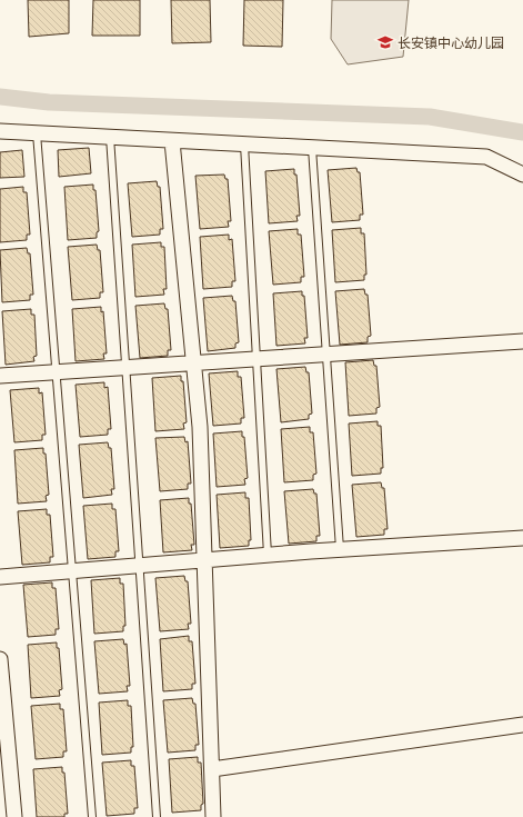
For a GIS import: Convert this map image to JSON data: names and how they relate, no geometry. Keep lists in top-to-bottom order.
{
  "places": {
    "school or university": ["长安镇中心幼儿园"]
  }
}
